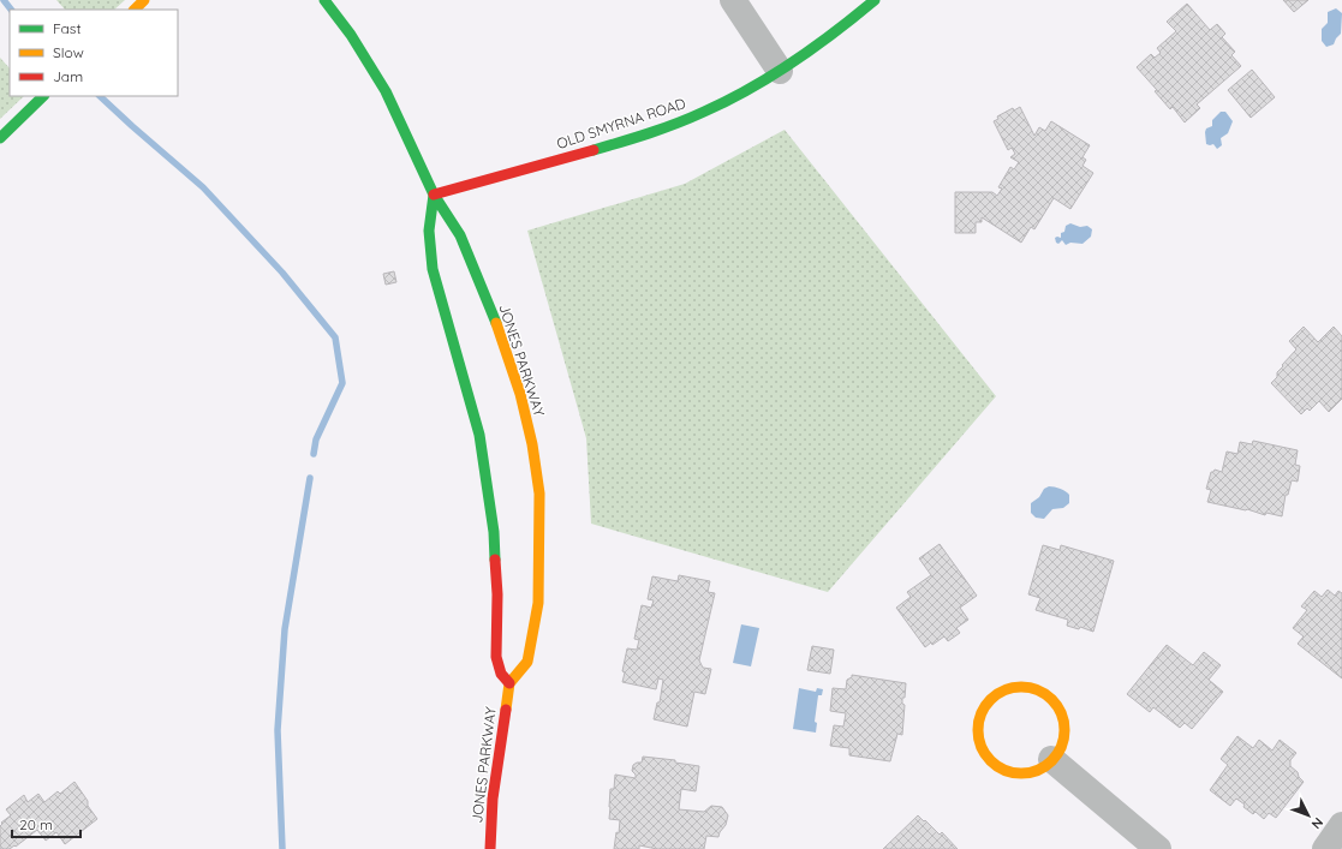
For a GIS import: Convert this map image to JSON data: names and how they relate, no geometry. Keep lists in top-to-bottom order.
{
  "streets": {
    "street": ["OLD SMYRNA ROAD", "JONES PARKWAY"]
  },
  "crossings": [
    ["OLD SMYRNA ROAD", "JONES PARKWAY"]
  ],
  "legend": ["Fast", "Slow", "Jam"],
  "scale_bar": "20 m",
  "north": "bottom right"
}
